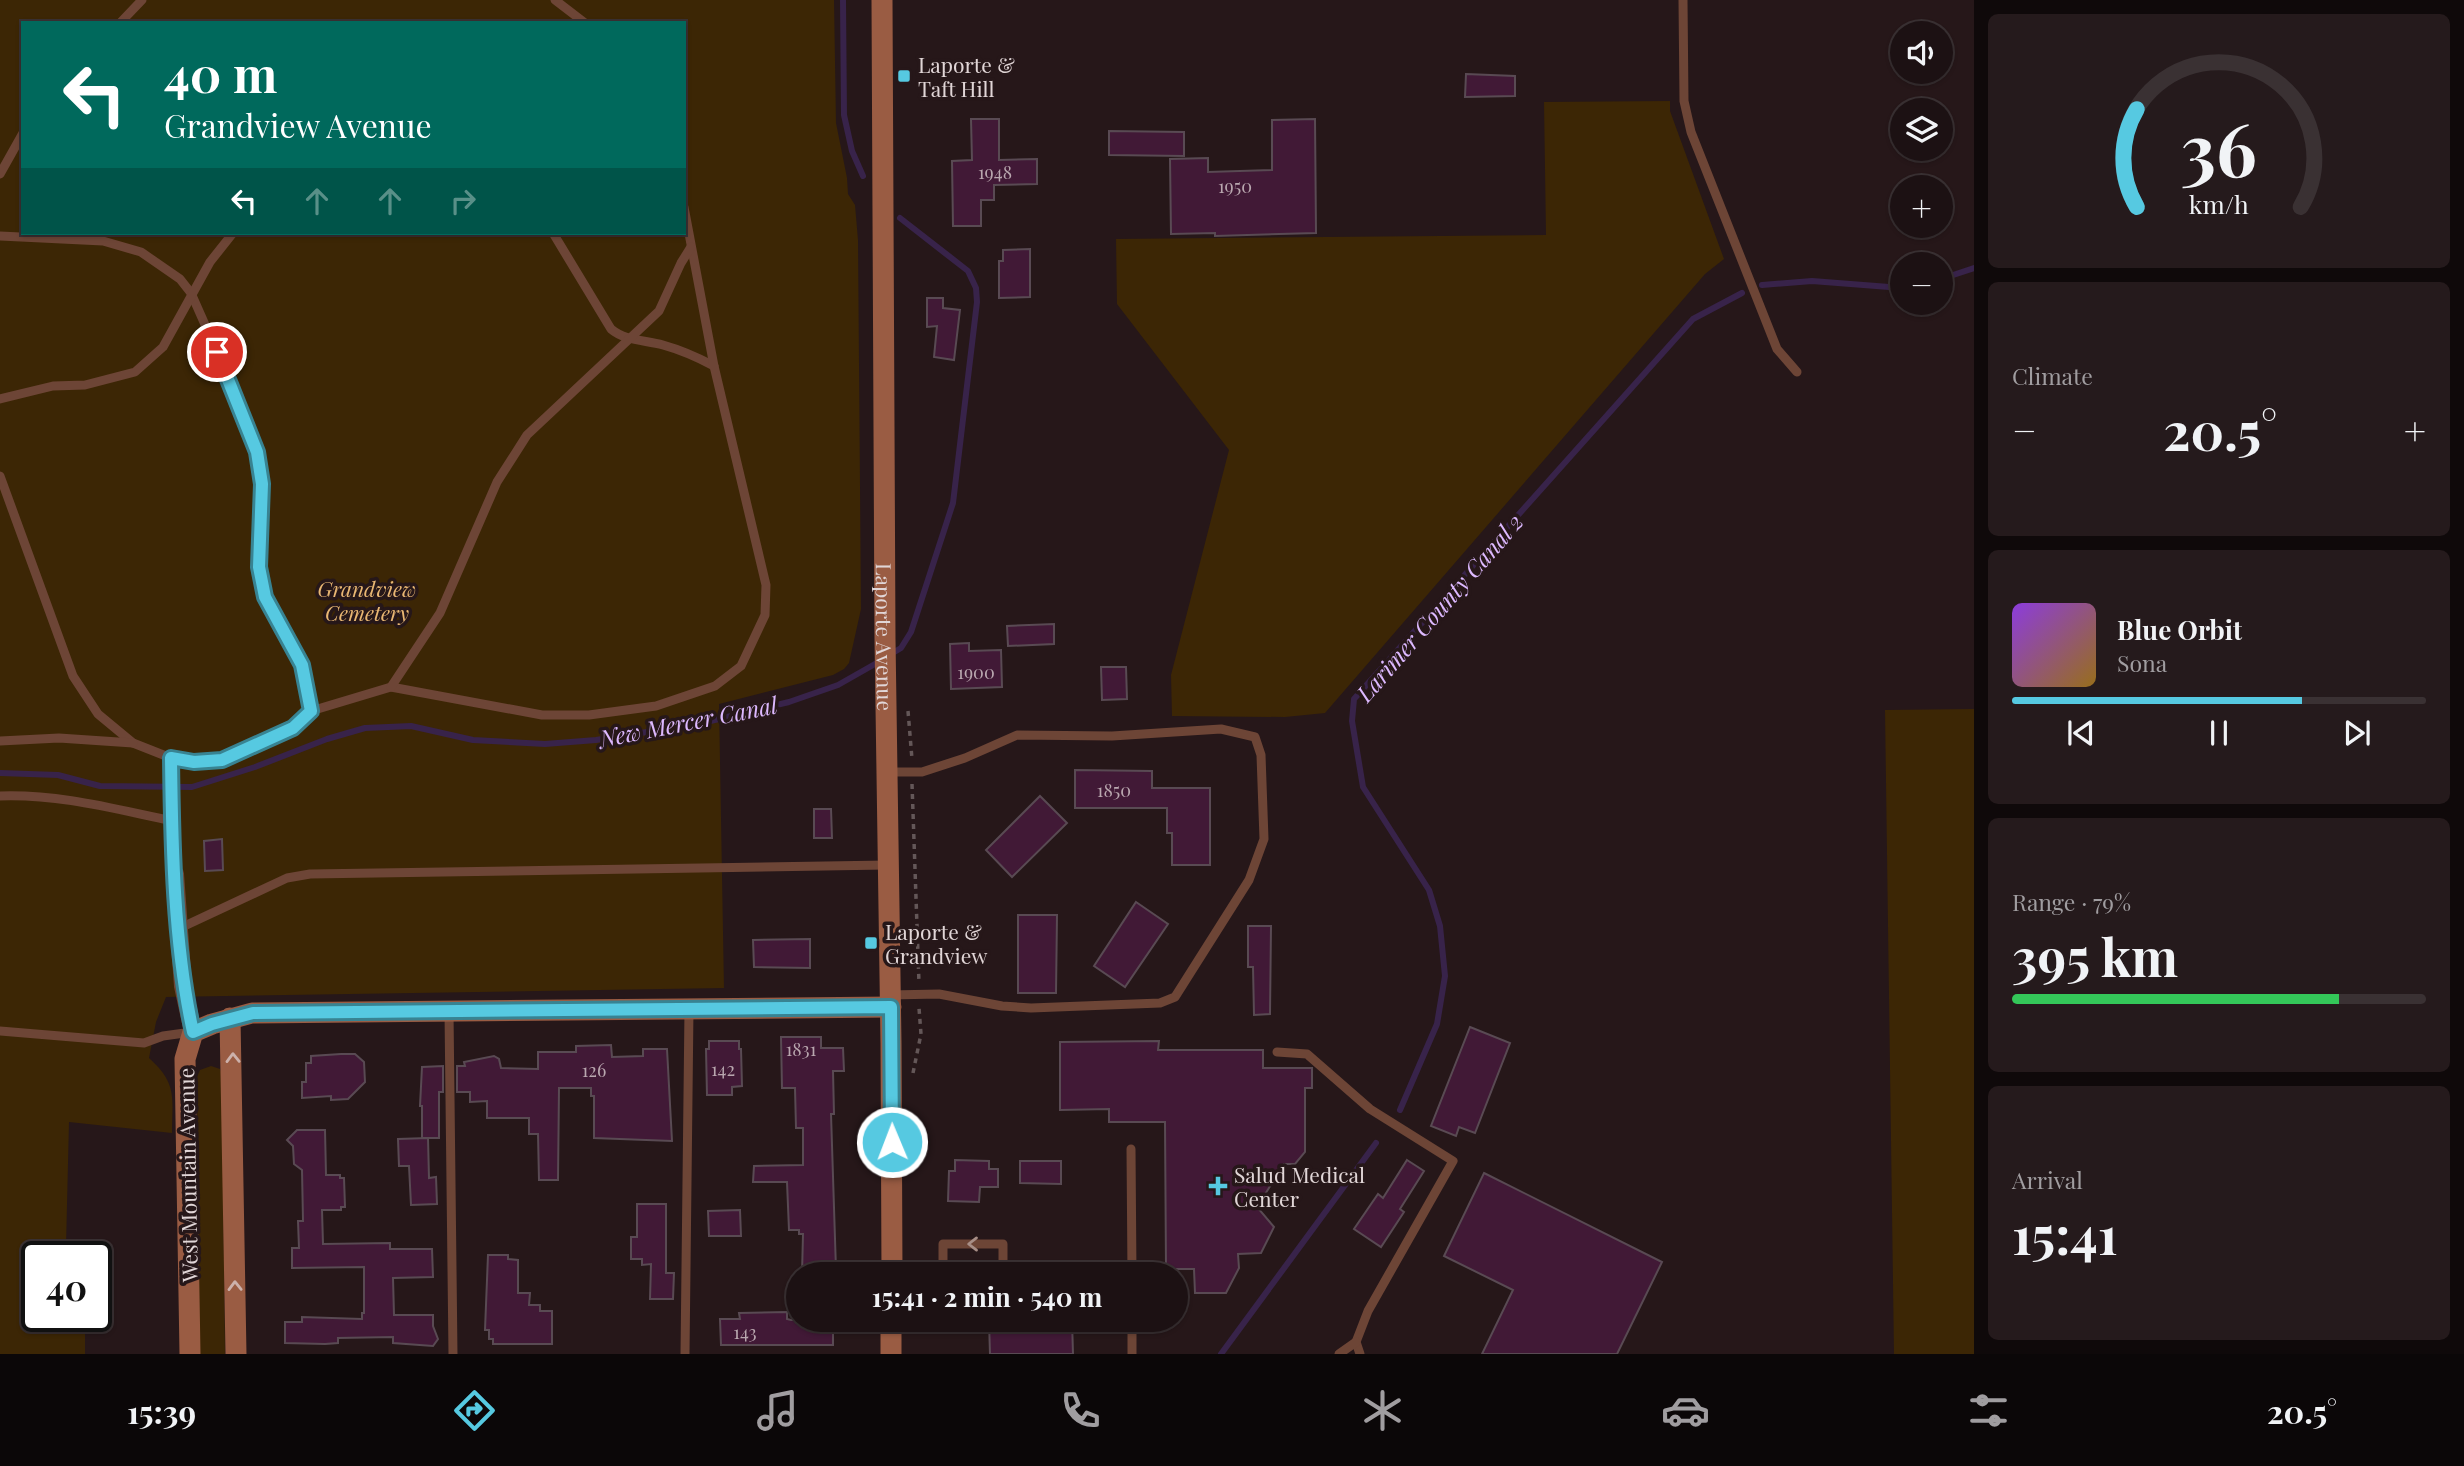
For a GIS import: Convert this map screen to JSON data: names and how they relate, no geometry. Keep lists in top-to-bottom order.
{
  "streets": {
    "street": ["Laporte Avenue", "West Mountain Avenue"]
  },
  "water": ["Larimer County Canal 2", "New Mercer Canal"],
  "parks": ["Grandview Cemetery"],
  "places": {
    "transit": ["Laporte & Taft Hill", "Laporte & Grandview"],
    "health": ["Salud Medical Center"]
  },
  "house_numbers": [
    "1948",
    "1950",
    "1900",
    "1850",
    "1831",
    "142",
    "126",
    "143"
  ],
  "page": {
    "map_buttons": ["+", "−"],
    "turn": ["40 m", "Grandview Avenue"],
    "tile": [
      "Climate",
      ["Range · 79%", "395 km"],
      ["Arrival", "15:41"]
    ],
    "heat": ["−", "20.5°", "+"],
    "song": ["Blue Orbit", "Sona"],
    "limit": "40",
    "trip": "15:41 · 2 min · 540 m",
    "tabs": ["15:39", "20.5°"],
    "gauge": ["36", "km/h"]
  }
}
